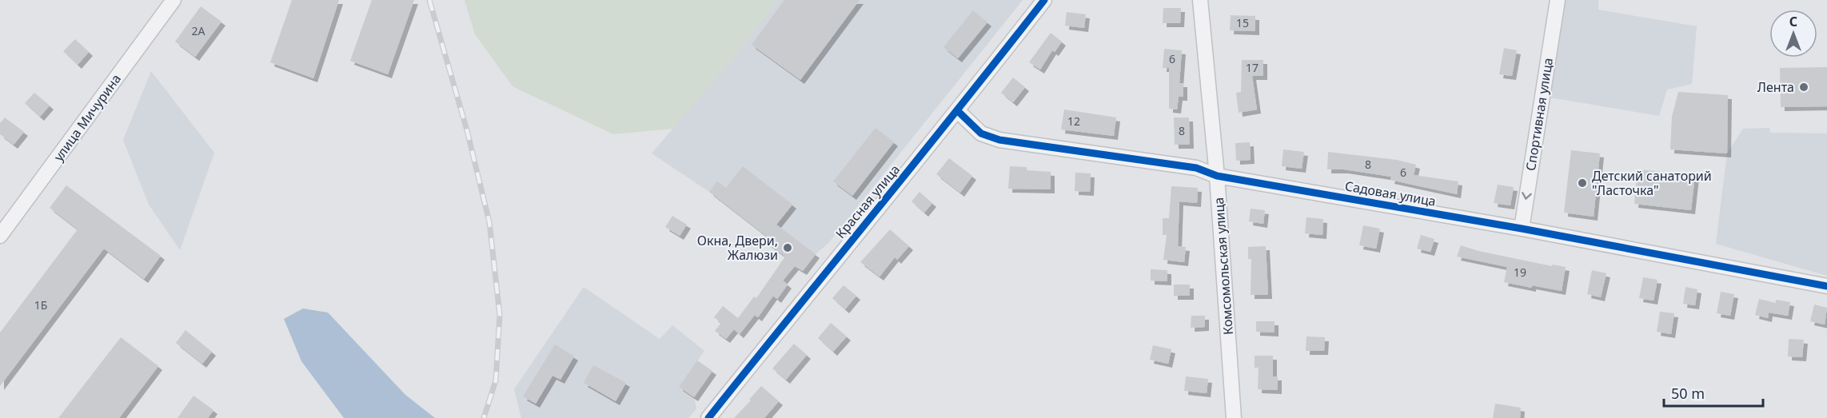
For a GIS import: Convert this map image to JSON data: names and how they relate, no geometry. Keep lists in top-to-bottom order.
{
  "streets": {
    "street": [
      "Спортивная улица",
      "улица Мичурина",
      "Садовая улица",
      "Красная улица",
      "Комсомольская улица"
    ]
  },
  "crossings": [
    ["Спортивная улица", "Садовая улица"],
    ["Садовая улица", "Красная улица"],
    ["Садовая улица", "Комсомольская улица"]
  ],
  "one_way": ["Спортивная улица"],
  "places": ["Лента", "Детский санаторий \"Ласточка\"", "Окна, Двери, Жалюзи"],
  "house_numbers": [
    "15",
    "2А",
    "6",
    "17",
    "12",
    "8",
    "8",
    "6",
    "19",
    "1Б"
  ],
  "scale_bar": "50 m",
  "north": "top"
}
